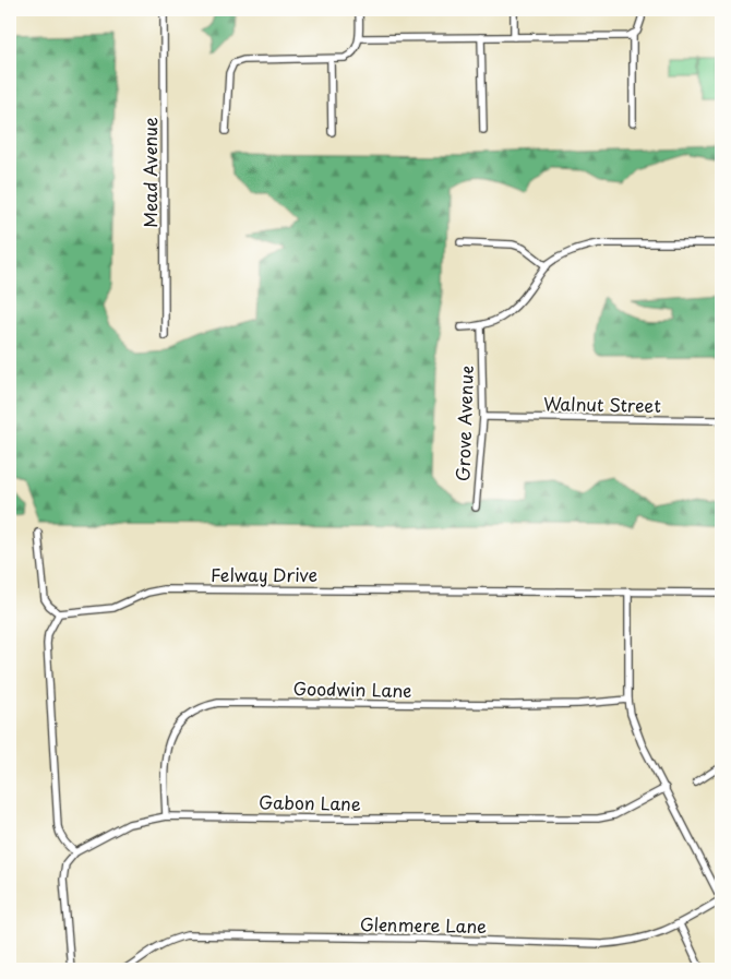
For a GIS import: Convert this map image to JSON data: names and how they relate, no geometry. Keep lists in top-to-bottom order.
{
  "streets": {
    "street": [
      "Mead Avenue",
      "Walnut Street",
      "Grove Avenue",
      "Felway Drive",
      "Goodwin Lane",
      "Gabon Lane",
      "Glenmere Lane"
    ]
  },
  "crossings": [
    ["Walnut Street", "Grove Avenue"],
    ["Goodwin Lane", "Gabon Lane"]
  ]
}
